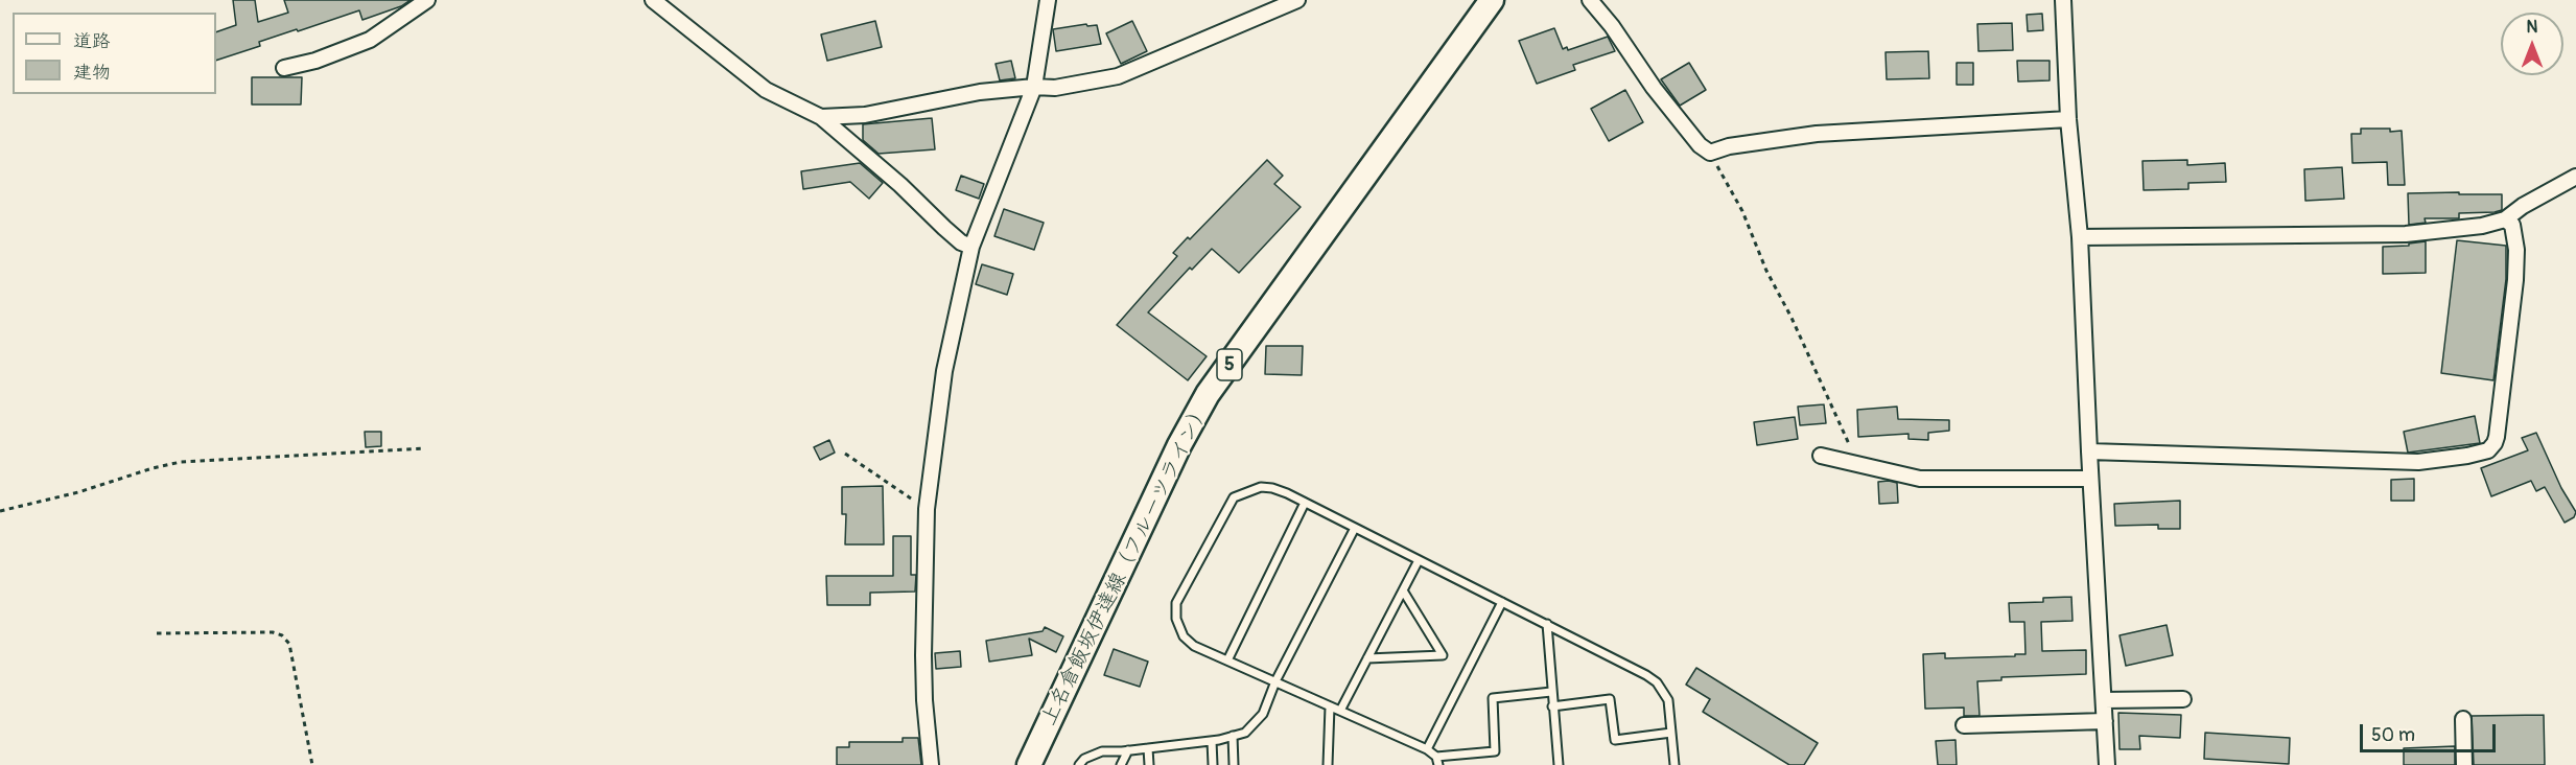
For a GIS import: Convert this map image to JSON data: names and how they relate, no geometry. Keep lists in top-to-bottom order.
{
  "streets": {
    "main road": ["5", "上名倉飯坂伊達線（フルーツライン）"]
  },
  "legend": ["道路", "建物"],
  "scale_bar": "50 m",
  "north": "top"
}
